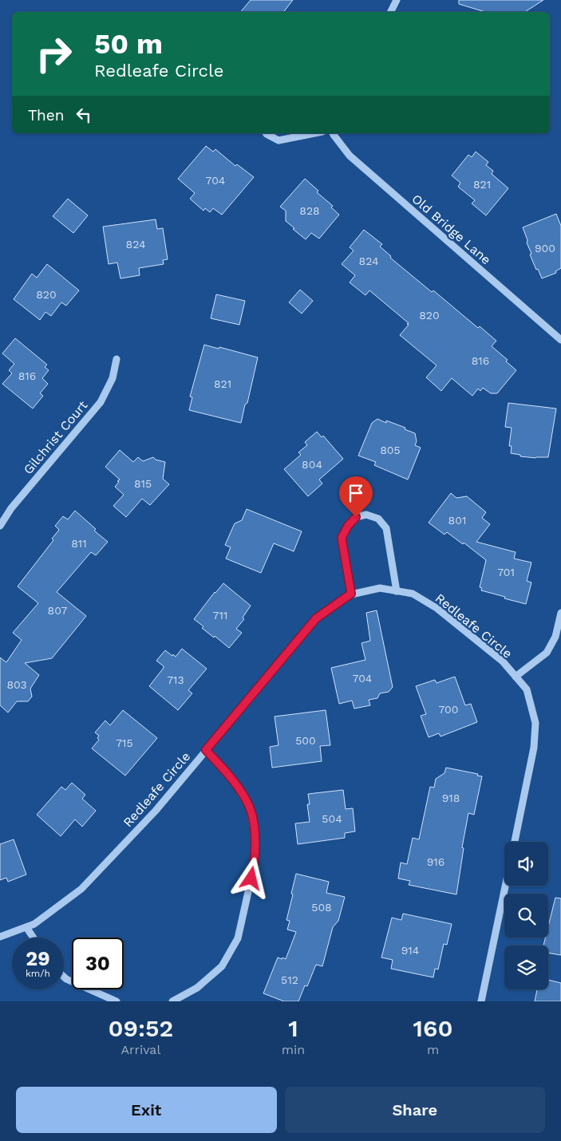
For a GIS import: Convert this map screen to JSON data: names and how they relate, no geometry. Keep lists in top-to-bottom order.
{
  "streets": {
    "street": ["Old Bridge Lane", "Gilchrist Court", "Redleafe Circle"]
  },
  "house_numbers": [
    "704",
    "821",
    "828",
    "824",
    "900",
    "824",
    "820",
    "820",
    "816",
    "816",
    "821",
    "805",
    "804",
    "815",
    "801",
    "811",
    "701",
    "807",
    "711",
    "704",
    "713",
    "803",
    "700",
    "500",
    "715",
    "918",
    "504",
    "916",
    "508",
    "914",
    "512"
  ],
  "page": {
    "turn": ["50 m", "Redleafe Circle"],
    "then": "Then",
    "speed": "29 km/h",
    "limit": "30",
    "eta": [
      "09:52",
      "Arrival",
      "1",
      "min",
      "160",
      "m"
    ],
    "buttons": ["Exit", "Share"]
  }
}
